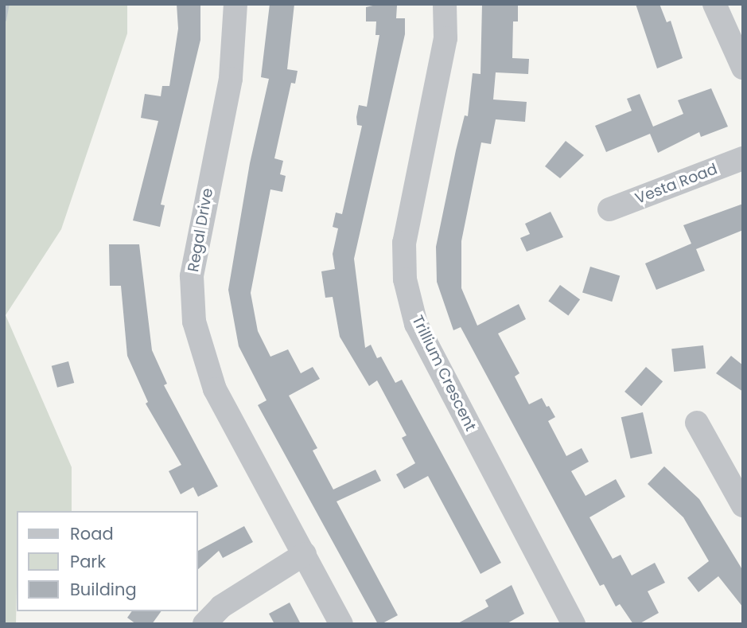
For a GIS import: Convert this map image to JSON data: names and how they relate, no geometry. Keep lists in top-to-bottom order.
{
  "streets": {
    "street": ["Vesta Road", "Regal Drive", "Trillium Crescent"]
  },
  "legend": ["Road", "Park", "Building"]
}
